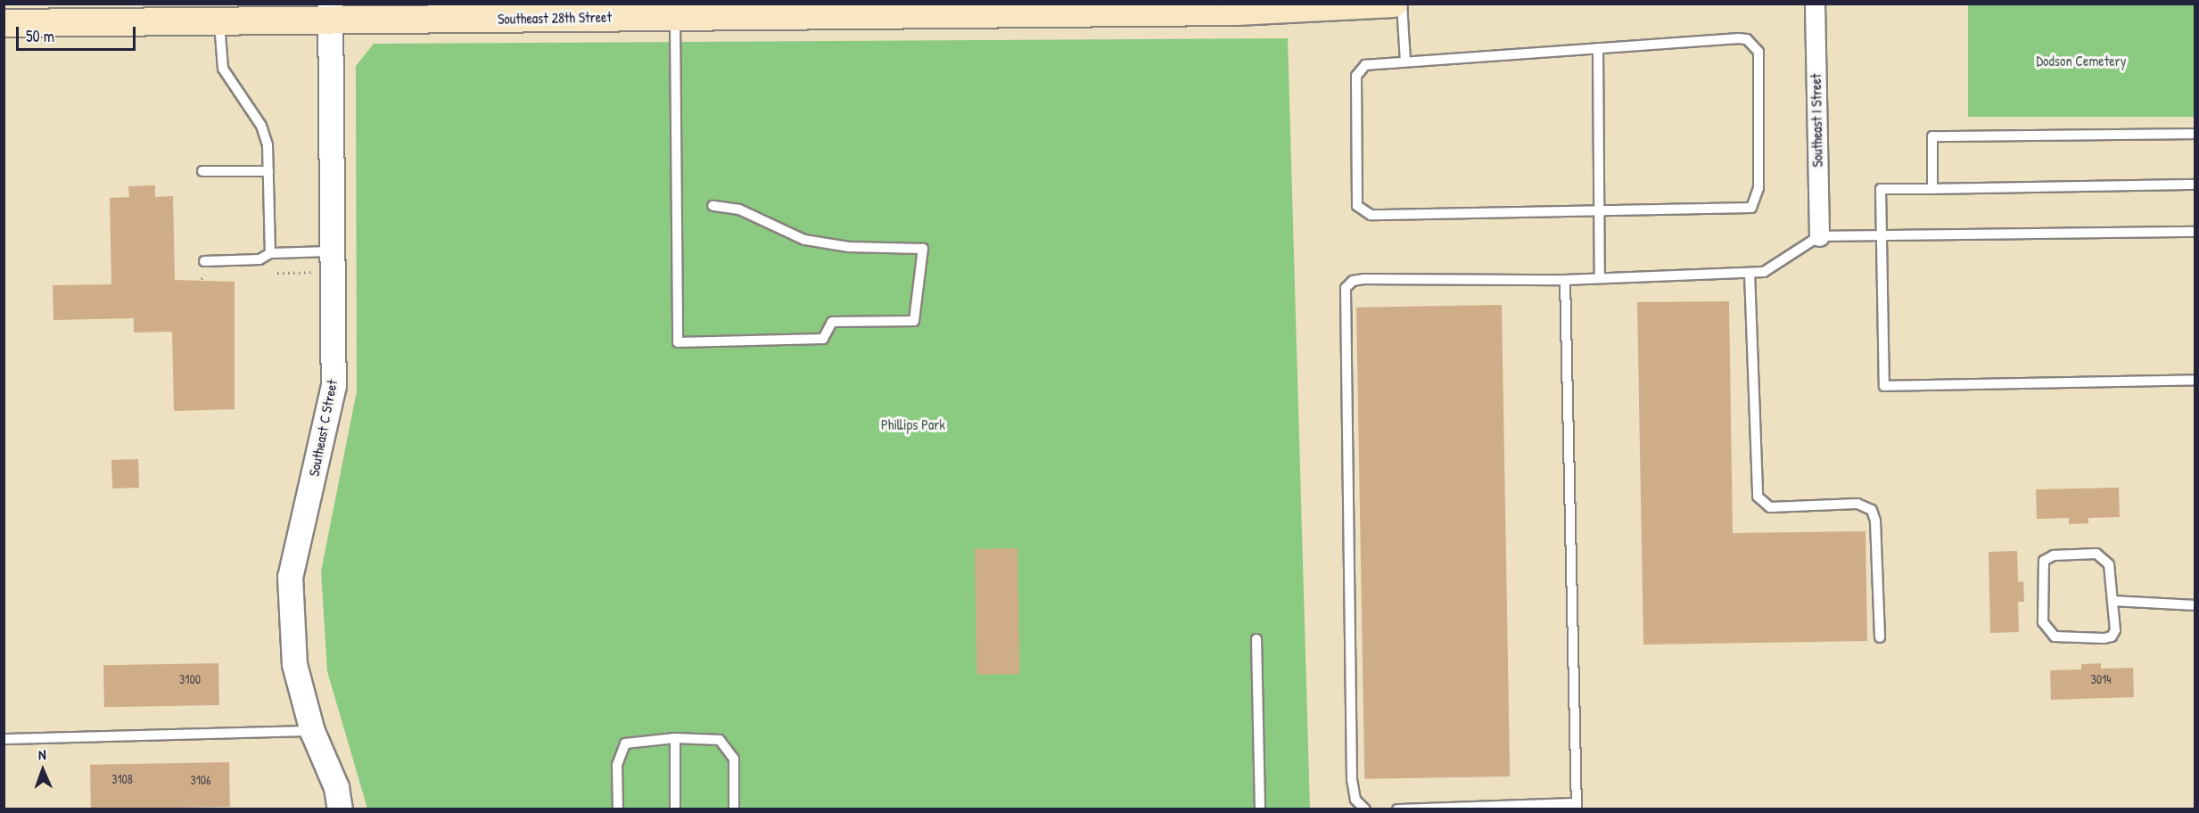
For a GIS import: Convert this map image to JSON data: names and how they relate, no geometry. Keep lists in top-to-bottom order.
{
  "streets": {
    "main road": ["Southeast 28th Street"],
    "street": ["Southeast I Street", "Southeast C Street"]
  },
  "crossings": [
    ["Southeast 28th Street", "Southeast C Street"]
  ],
  "parks": ["Dodson Cemetery", "Phillips Park"],
  "house_numbers": [
    "3100",
    "3014",
    "3108",
    "3106"
  ],
  "scale_bar": "50 m",
  "north": "top"
}
